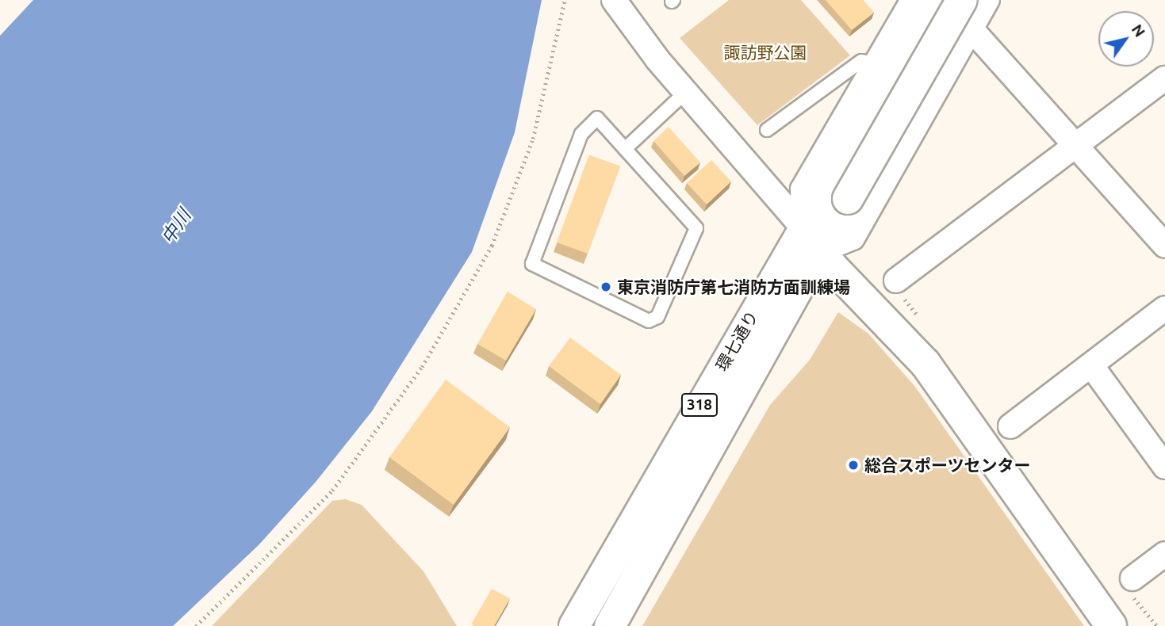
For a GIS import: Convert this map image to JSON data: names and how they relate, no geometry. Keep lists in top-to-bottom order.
{
  "streets": {
    "main road": ["環七通り", "318"]
  },
  "water": ["中川"],
  "parks": ["諏訪野公園"],
  "places": ["東京消防庁第七消防方面訓練場", "総合スポーツセンター"],
  "north": "top right"
}
